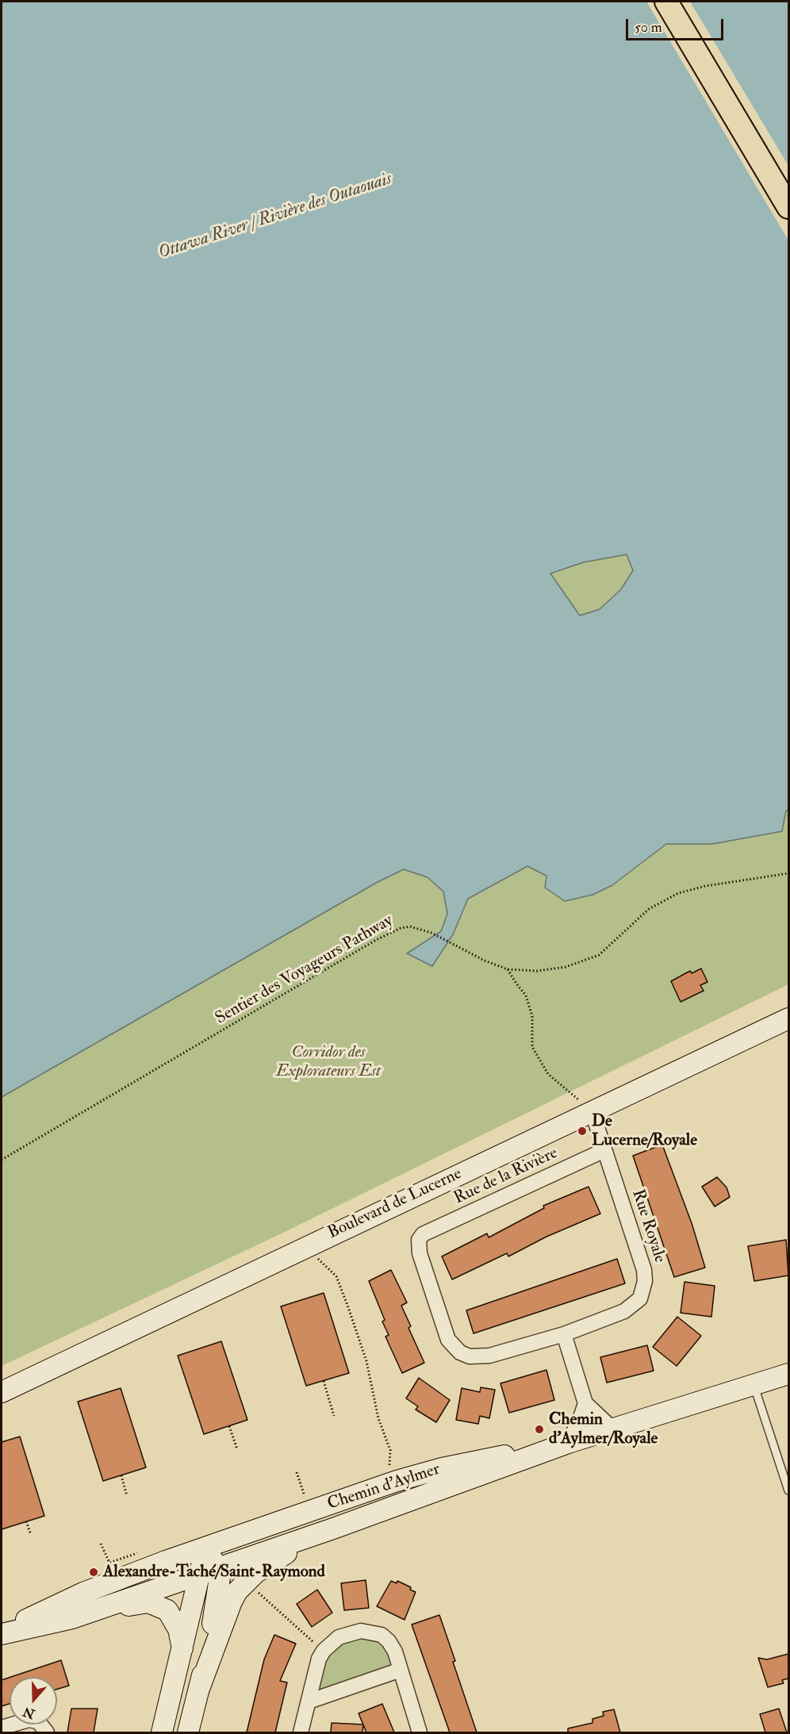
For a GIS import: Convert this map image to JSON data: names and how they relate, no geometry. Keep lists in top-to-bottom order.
{
  "streets": {
    "main road": ["Boulevard de Lucerne", "Chemin d'Aylmer"],
    "street": ["Rue de la Rivière", "Rue Royale"],
    "path": ["Sentier des Voyageurs Pathway"]
  },
  "crossings": [
    ["Rue de la Rivière", "Rue Royale"],
    ["Boulevard de Lucerne", "Rue Royale"]
  ],
  "water": ["Ottawa River / Rivière des Outaouais"],
  "parks": ["Corridor des Explorateurs Est"],
  "places": ["De Lucerne/Royale", "Chemin d'Aylmer/Royale", "Alexandre-Taché/Saint-Raymond"],
  "scale_bar": "50 m",
  "north": "bottom"
}
